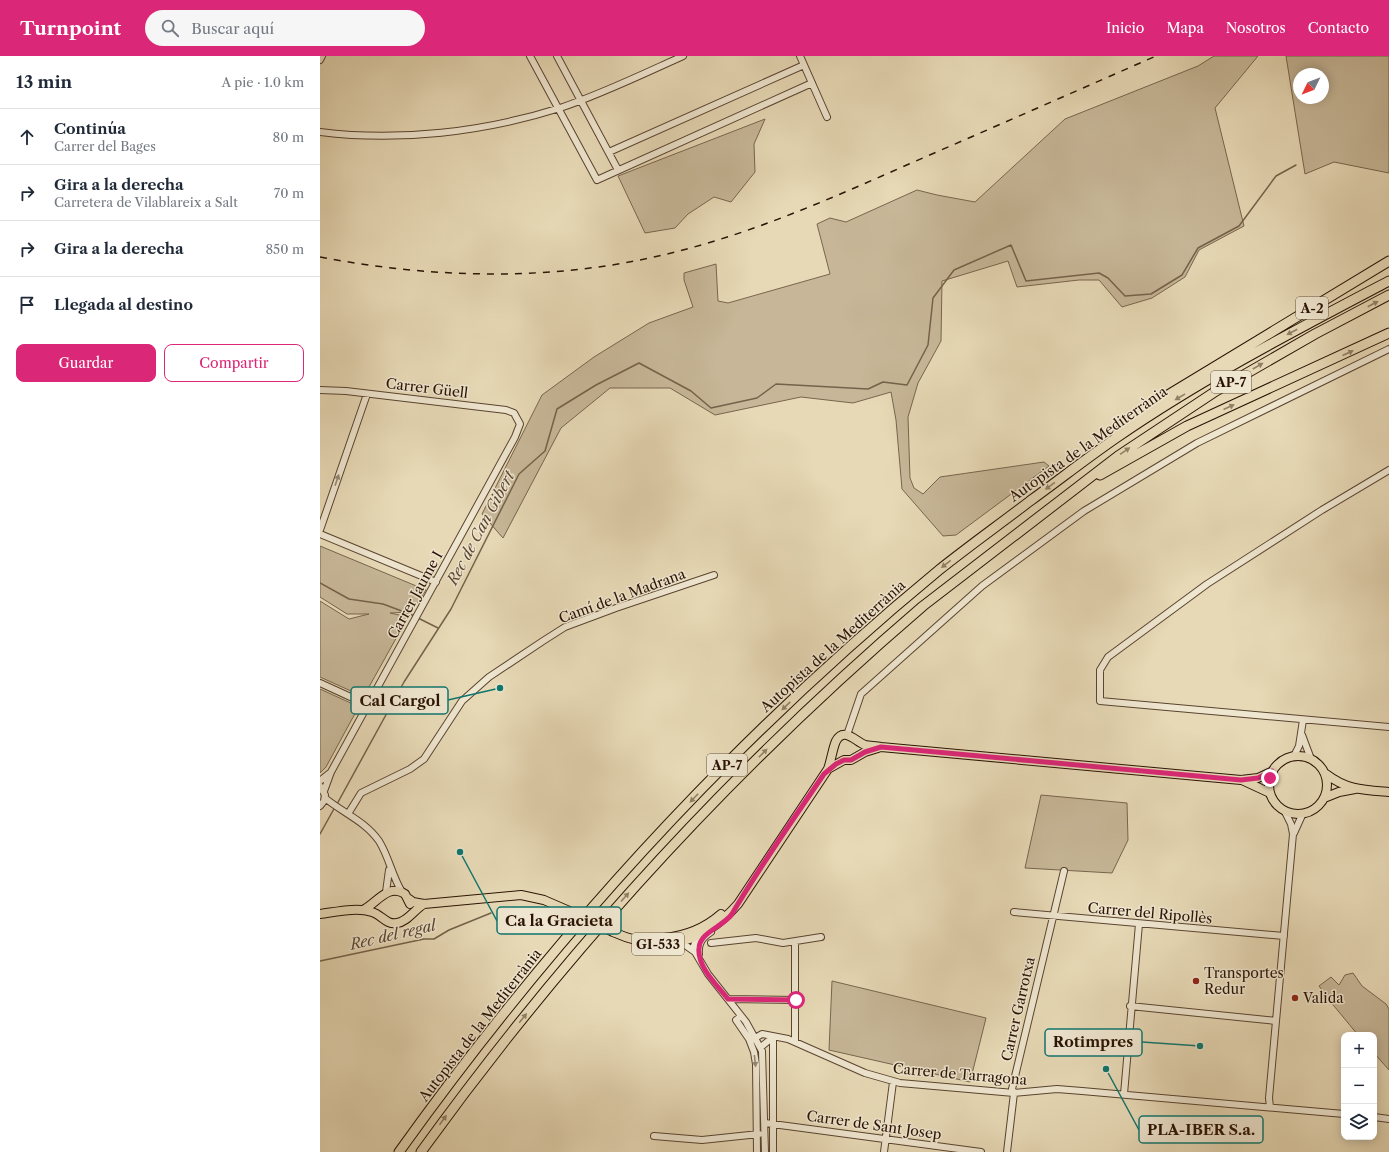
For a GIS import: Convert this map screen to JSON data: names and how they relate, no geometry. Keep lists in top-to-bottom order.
{
  "streets": {
    "highway": ["A-2", "AP-7", "Autopista de la Mediterrània"],
    "main road": ["GI-533"],
    "street": [
      "Carrer Güell",
      "Carrer Jaume I",
      "Camí de la Madrana",
      "Carrer del Ripollès",
      "Carrer Garrotxa",
      "Carrer de Tarragona",
      "Carrer de Sant Josep"
    ]
  },
  "crossings": [
    ["A-2", "Autopista de la Mediterrània"],
    ["Carrer Güell", "Carrer Jaume I"],
    ["Carrer del Ripollès", "Carrer Garrotxa"],
    ["Carrer Garrotxa", "Carrer de Tarragona"]
  ],
  "water": ["Rec de Can Gibert", "Rec del regal"],
  "places": [
    "Cal Cargol",
    "Ca la Gracieta",
    "Transportes Redur",
    "Valida",
    "Rotimpres",
    "PLA-IBER S.a."
  ],
  "north": "bottom left",
  "page": {
    "header": "Turnpoint",
    "search": "Buscar aquí",
    "nav": [
      "Inicio",
      "Mapa",
      "Nosotros",
      "Contacto"
    ],
    "heading": ["13 min", "A pie · 1.0 km"],
    "list": [
      ["Continúa", "Carrer del Bages", "80 m"],
      ["Gira a la derecha", "Carretera de Vilablareix a Salt", "70 m"],
      ["Gira a la derecha", "850 m"],
      "Llegada al destino"
    ],
    "buttons": ["Guardar", "Compartir"],
    "map_buttons": ["+", "−"]
  }
}
